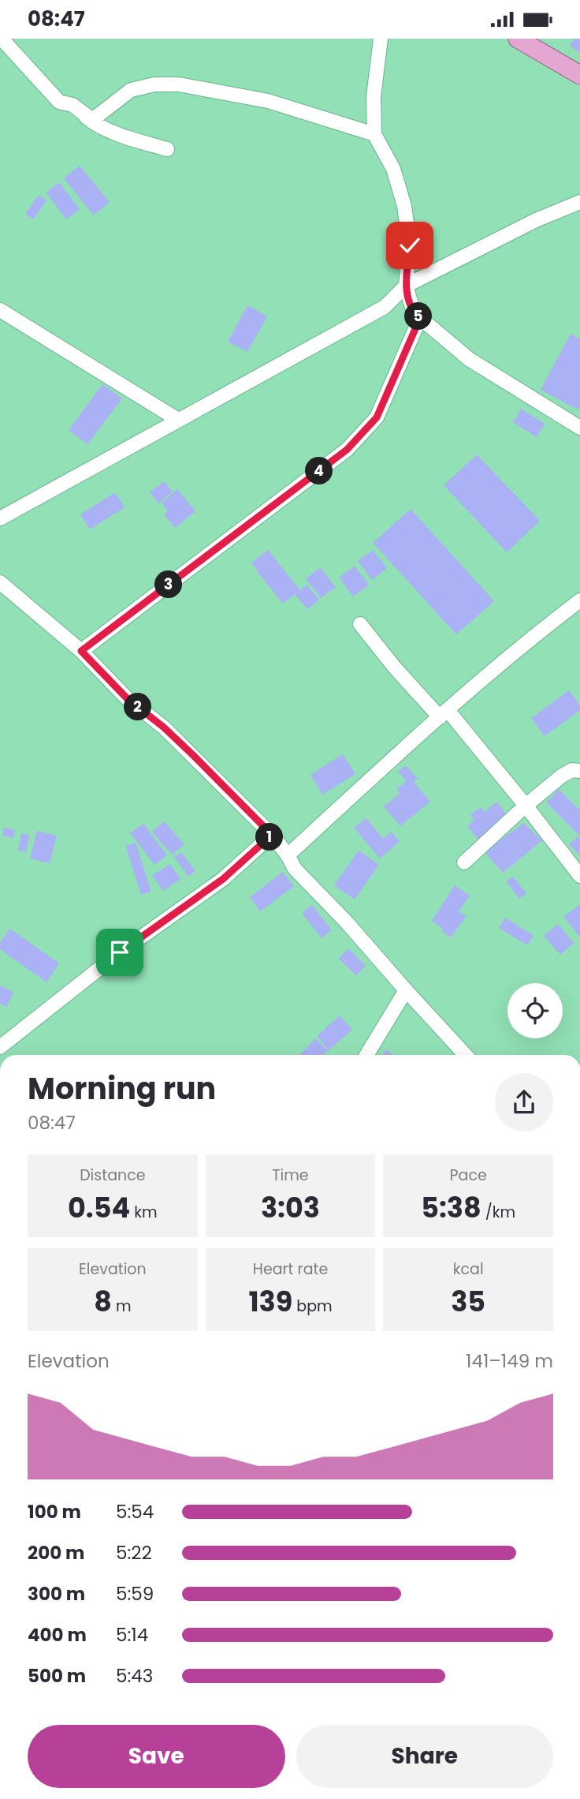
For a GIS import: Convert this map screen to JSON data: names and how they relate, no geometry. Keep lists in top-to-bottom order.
{
  "page": {
    "status": "08:47",
    "pins": [
      "5",
      "4",
      "3",
      "2",
      "1"
    ],
    "heading": ["Morning run", "08:47"],
    "stats": [
      ["Distance", "0.54 km"],
      ["Time", "3:03"],
      ["Pace", "5:38 /km"],
      ["Elevation", "8 m"],
      ["Heart rate", "139 bpm"],
      ["kcal", "35"]
    ],
    "chart": ["Elevation", "141–149 m"],
    "list": [
      {
        "name": "100 m",
        "note": "5:54"
      },
      {
        "name": "200 m",
        "note": "5:22"
      },
      {
        "name": "300 m",
        "note": "5:59"
      },
      {
        "name": "400 m",
        "note": "5:14"
      },
      {
        "name": "500 m",
        "note": "5:43"
      }
    ],
    "buttons": ["Save", "Share"]
  }
}
